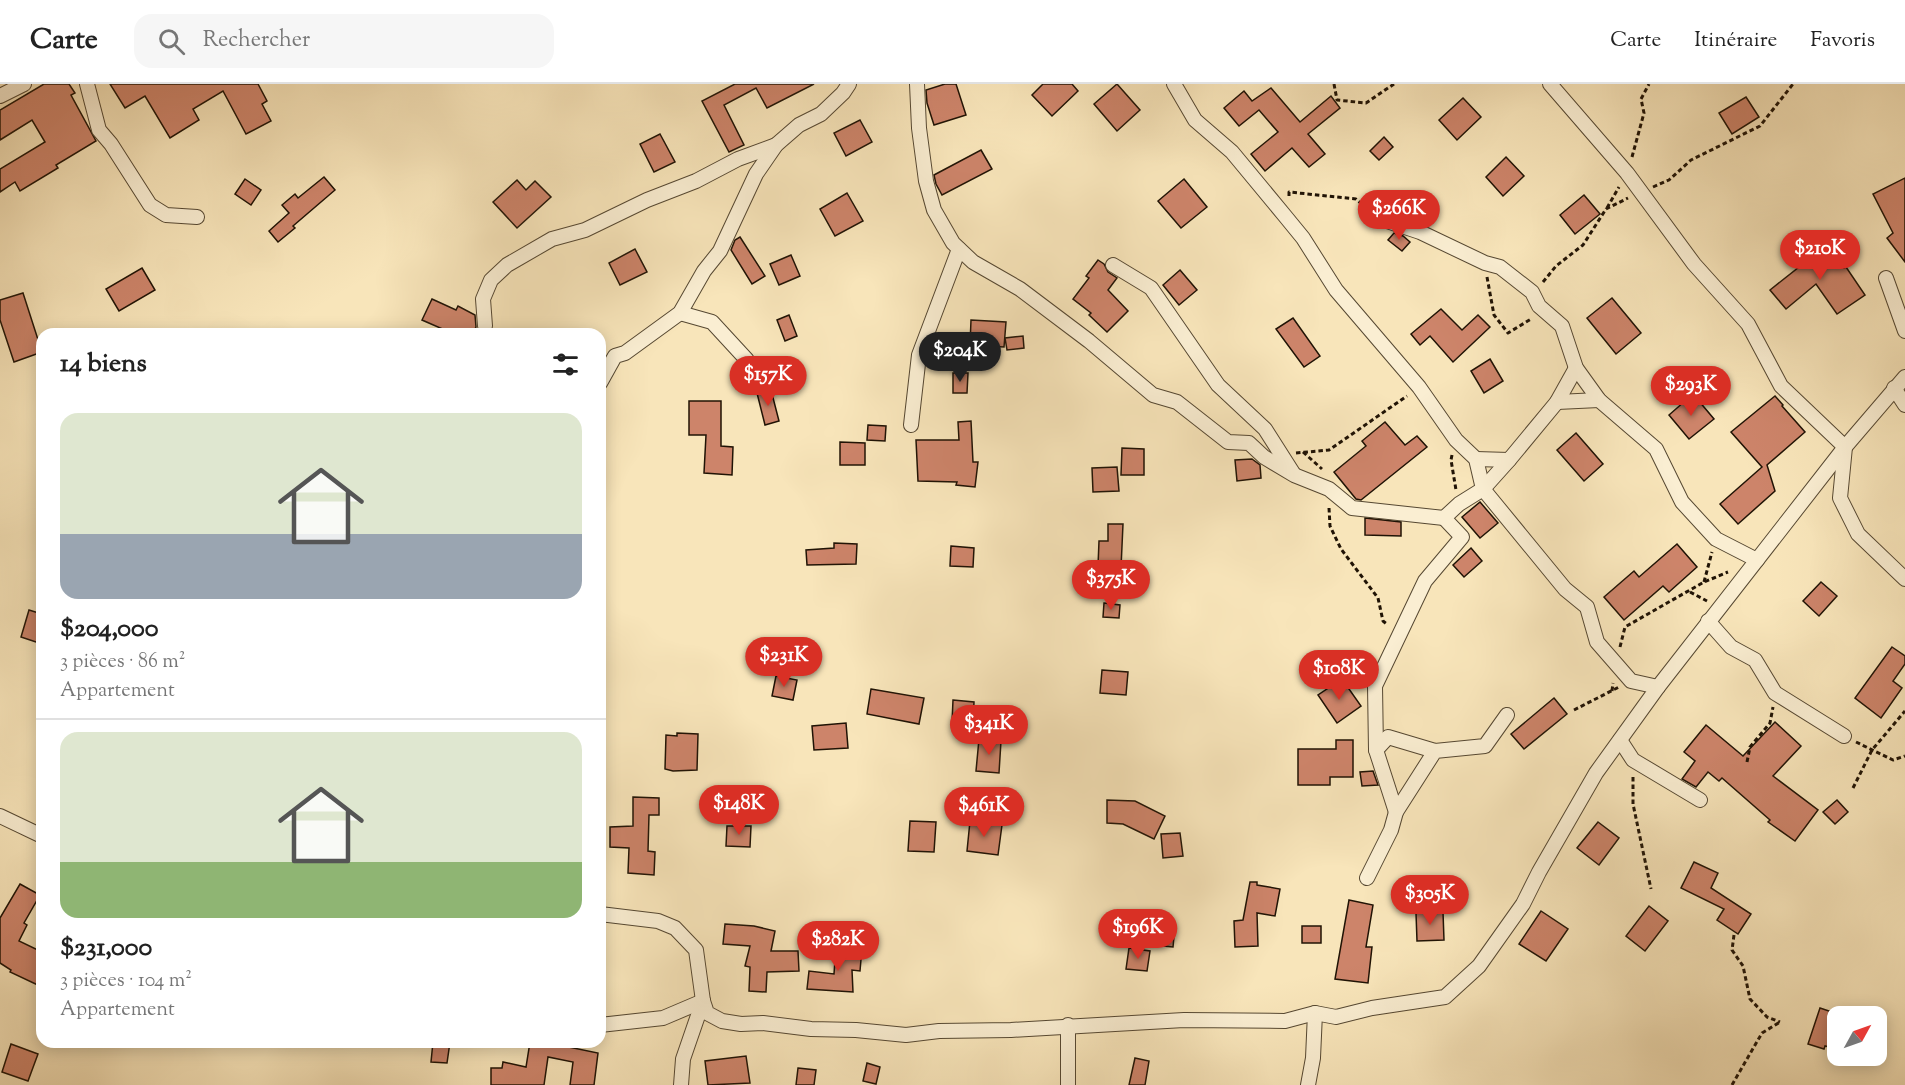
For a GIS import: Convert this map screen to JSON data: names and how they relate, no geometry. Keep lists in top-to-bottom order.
{
  "north": "top right",
  "page": {
    "header": "Carte",
    "search": "Rechercher",
    "nav": ["Carte", "Itinéraire", "Favoris"],
    "price": [
      "$266K",
      "$210K",
      "$204K",
      "$157K",
      "$293K",
      "$375K",
      "$231K",
      "$108K",
      "$341K",
      "$148K",
      "$461K",
      "$305K",
      "$196K",
      "$282K"
    ],
    "heading": "14 biens",
    "list": [
      {
        "name": "$204,000",
        "note": "3 pièces · 86 m² · Appartement"
      },
      {
        "name": "$231,000",
        "note": "3 pièces · 104 m² · Appartement"
      }
    ]
  }
}
